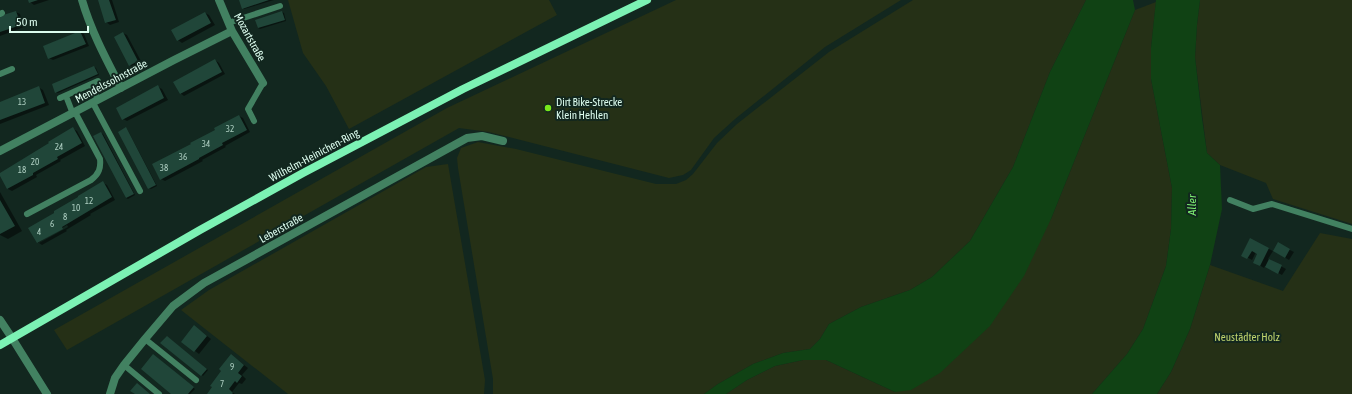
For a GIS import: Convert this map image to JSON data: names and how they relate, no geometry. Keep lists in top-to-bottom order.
{
  "streets": {
    "main road": ["Wilhelm-Heinichen-Ring"],
    "street": ["Mozartstraße", "Mendelssohnstraße", "Leberstraße"]
  },
  "crossings": [
    ["Mozartstraße", "Mendelssohnstraße"]
  ],
  "water": ["Aller"],
  "parks": ["Neustädter Holz"],
  "places": ["Dirt Bike-Strecke Klein Hehlen"],
  "house_numbers": [
    "13",
    "32",
    "34",
    "24",
    "36",
    "20",
    "38",
    "18",
    "12",
    "10",
    "8",
    "6",
    "4",
    "9",
    "7"
  ],
  "scale_bar": "50 m"
}
